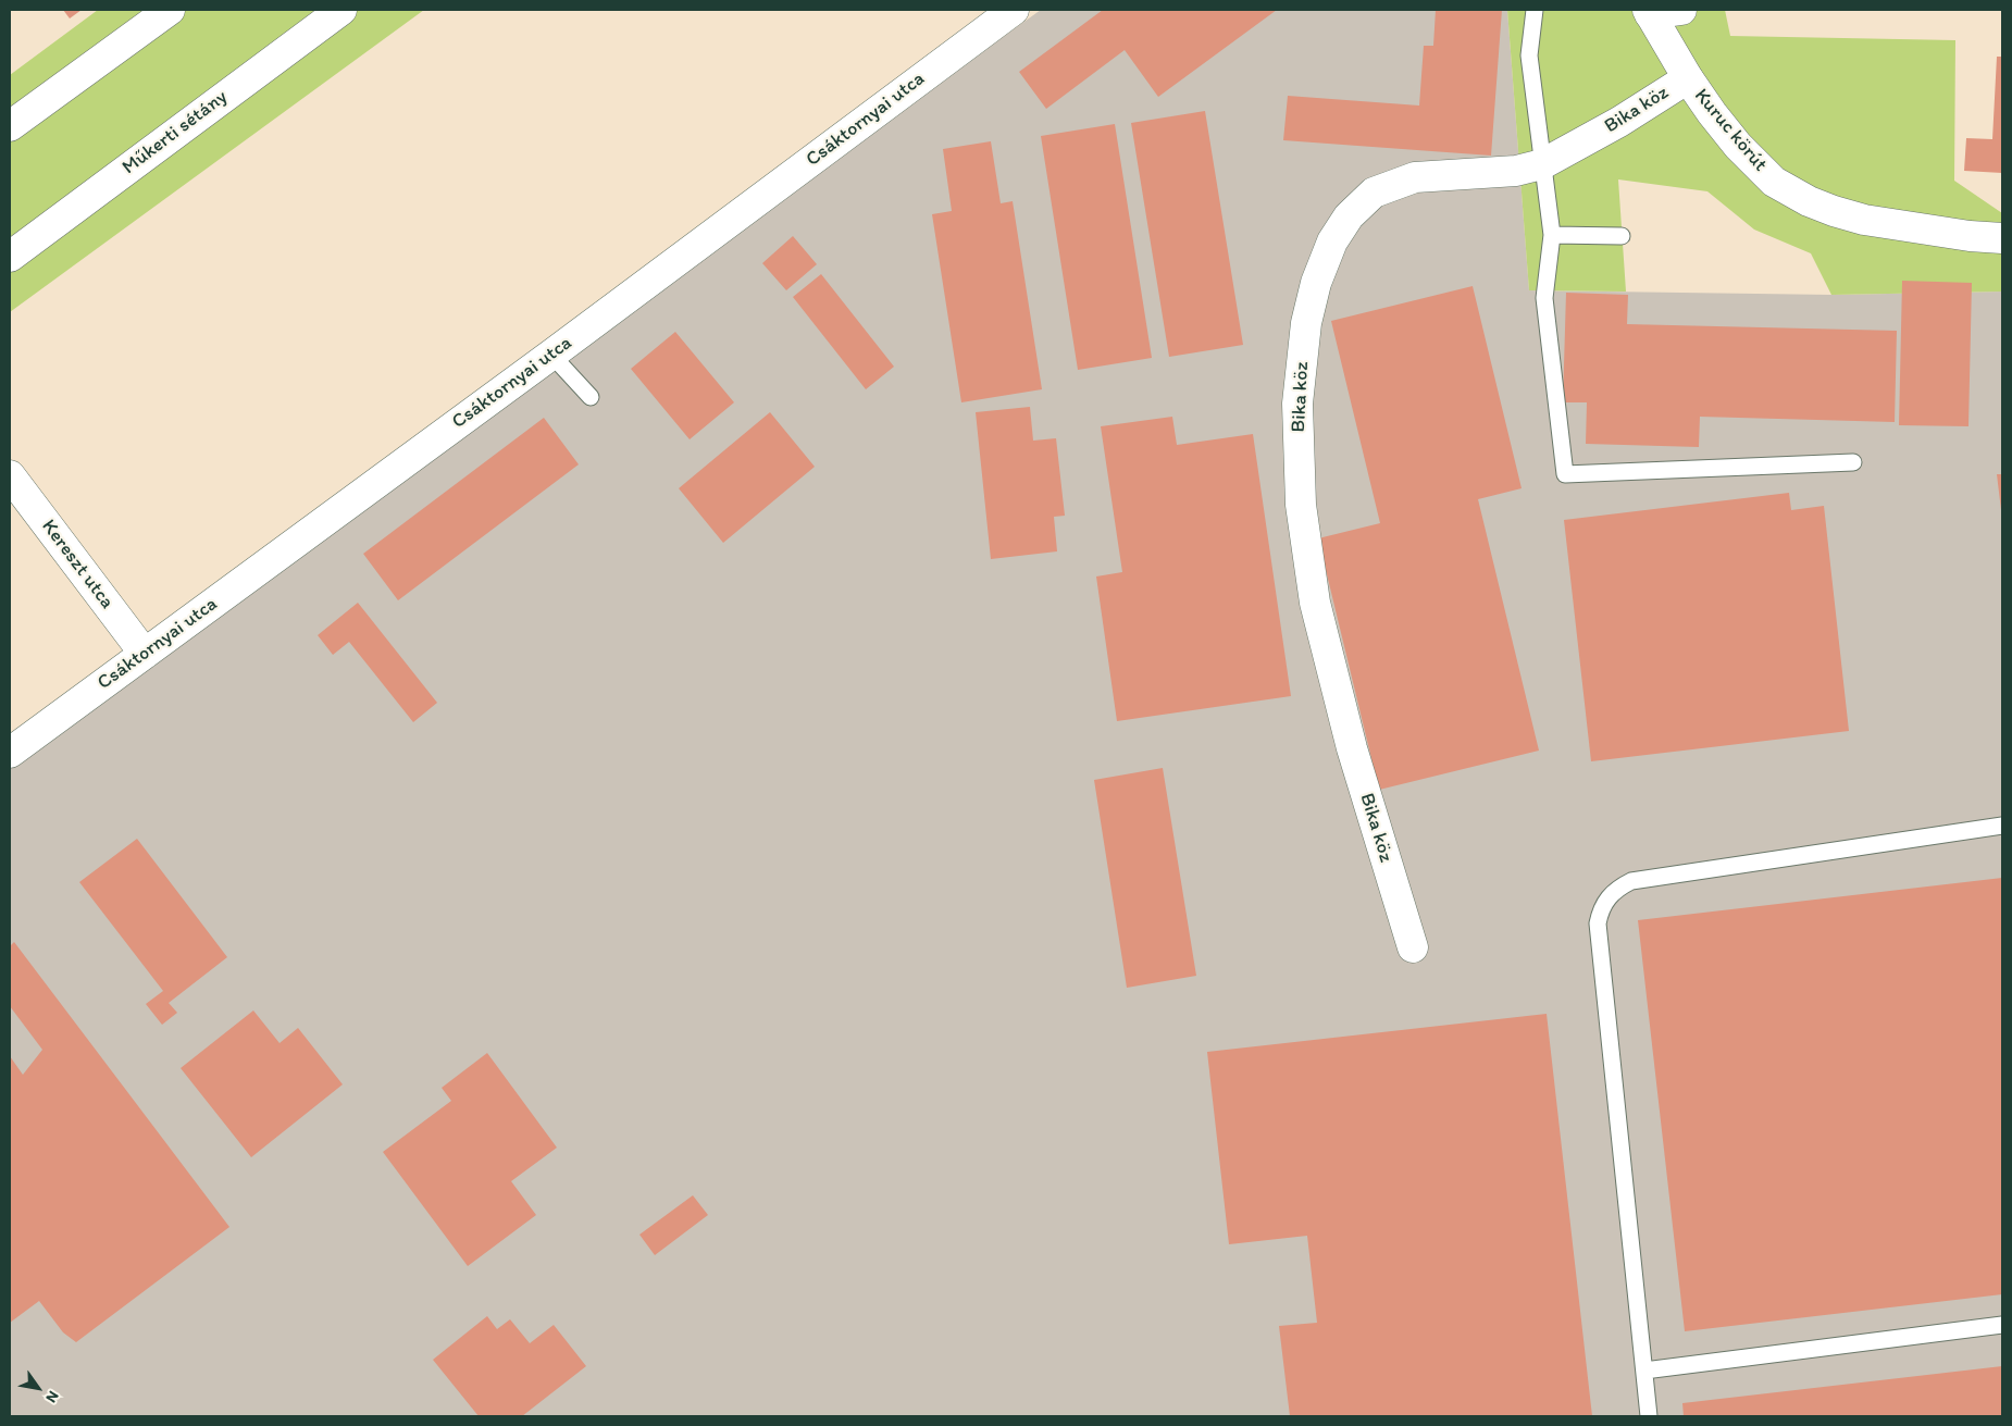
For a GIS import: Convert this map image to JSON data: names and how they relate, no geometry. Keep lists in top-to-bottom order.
{
  "streets": {
    "street": [
      "Bika köz",
      "Csáktornyai utca",
      "Kuruc körút",
      "Műkerti sétány",
      "Kereszt utca"
    ]
  },
  "crossings": [
    ["Bika köz", "Kuruc körút"],
    ["Csáktornyai utca", "Kereszt utca"]
  ],
  "north": "bottom right"
}
